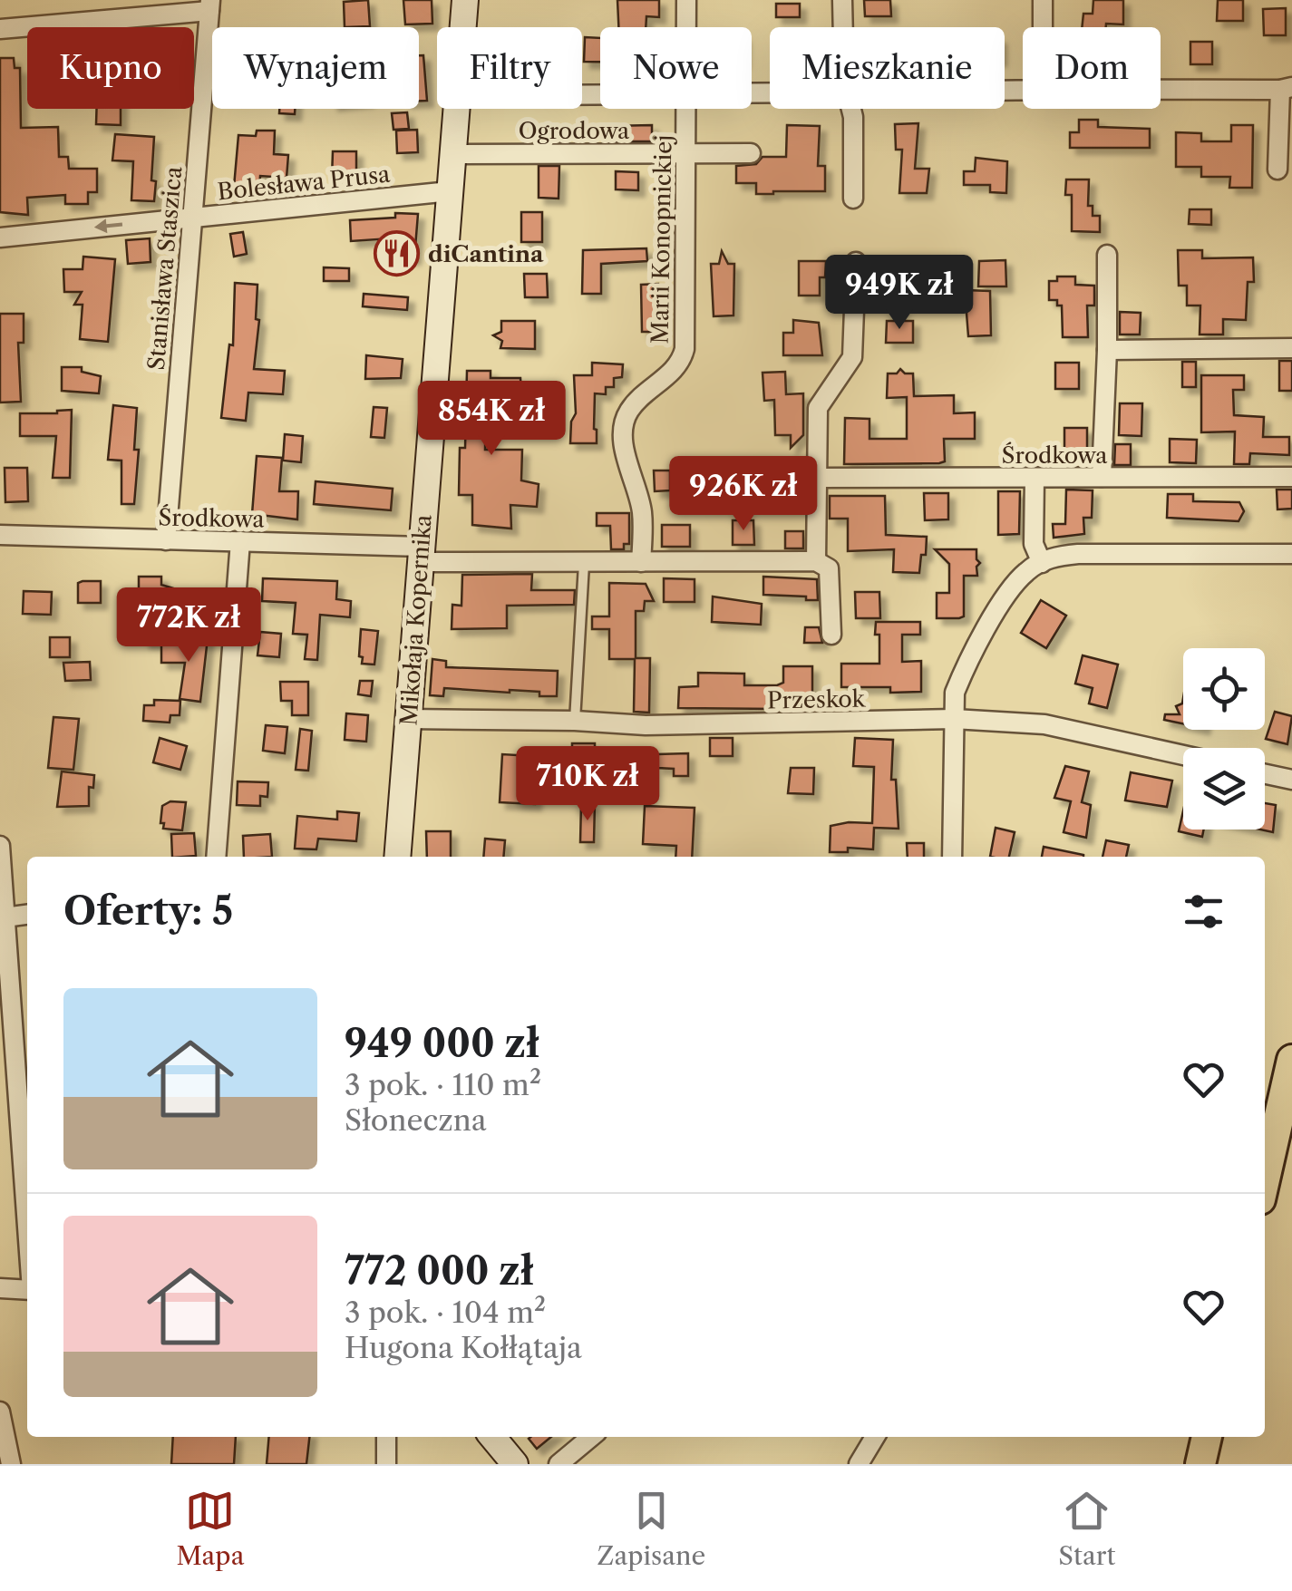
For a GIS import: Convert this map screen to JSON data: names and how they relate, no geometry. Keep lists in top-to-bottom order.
{
  "streets": {
    "street": [
      "Ogrodowa",
      "Bolesława Prusa",
      "Marii Konopnickiej",
      "Stanisława Staszica",
      "Środkowa",
      "Mikołaja Kopernika",
      "Przeskok"
    ]
  },
  "crossings": [
    ["Ogrodowa", "Marii Konopnickiej"],
    ["Ogrodowa", "Mikołaja Kopernika"],
    ["Bolesława Prusa", "Stanisława Staszica"],
    ["Bolesława Prusa", "Mikołaja Kopernika"],
    ["Marii Konopnickiej", "Środkowa"],
    ["Stanisława Staszica", "Środkowa"],
    ["Środkowa", "Mikołaja Kopernika"],
    ["Mikołaja Kopernika", "Przeskok"]
  ],
  "one_way": ["Bolesława Prusa"],
  "places": {
    "restaurant": ["diCantina"]
  },
  "page": {
    "chip": [
      "Kupno",
      "Wynajem",
      "Filtry",
      "Nowe",
      "Mieszkanie",
      "Dom"
    ],
    "price": [
      "949K zł",
      "854K zł",
      "926K zł",
      "772K zł",
      "710K zł"
    ],
    "heading": "Oferty: 5",
    "list": [
      {
        "name": "949 000 zł",
        "note": "3 pok. · 110 m² · Słoneczna"
      },
      {
        "name": "772 000 zł",
        "note": "3 pok. · 104 m² · Hugona Kołłątaja"
      }
    ],
    "tabs": ["Mapa", "Zapisane", "Start"]
  }
}
